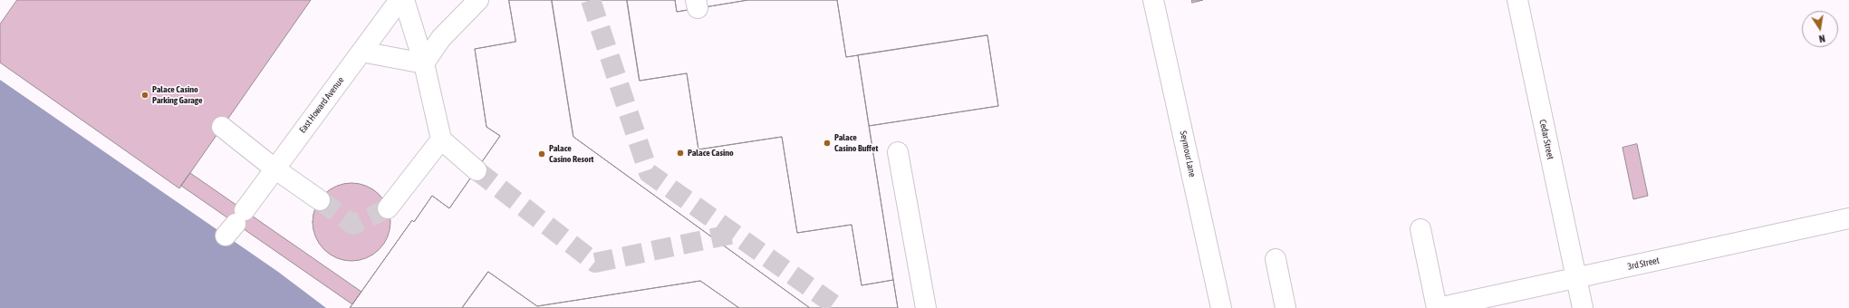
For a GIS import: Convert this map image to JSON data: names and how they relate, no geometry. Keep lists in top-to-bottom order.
{
  "streets": {
    "street": [
      "East Howard Avenue",
      "Cedar Street",
      "Seymour Lane",
      "3rd Street"
    ]
  },
  "crossings": [
    ["Cedar Street", "3rd Street"]
  ],
  "places": [
    "Palace Casino Parking Garage",
    "Palace Casino Buffet",
    "Palace Casino",
    "Palace Casino Resort"
  ],
  "north": "bottom"
}
